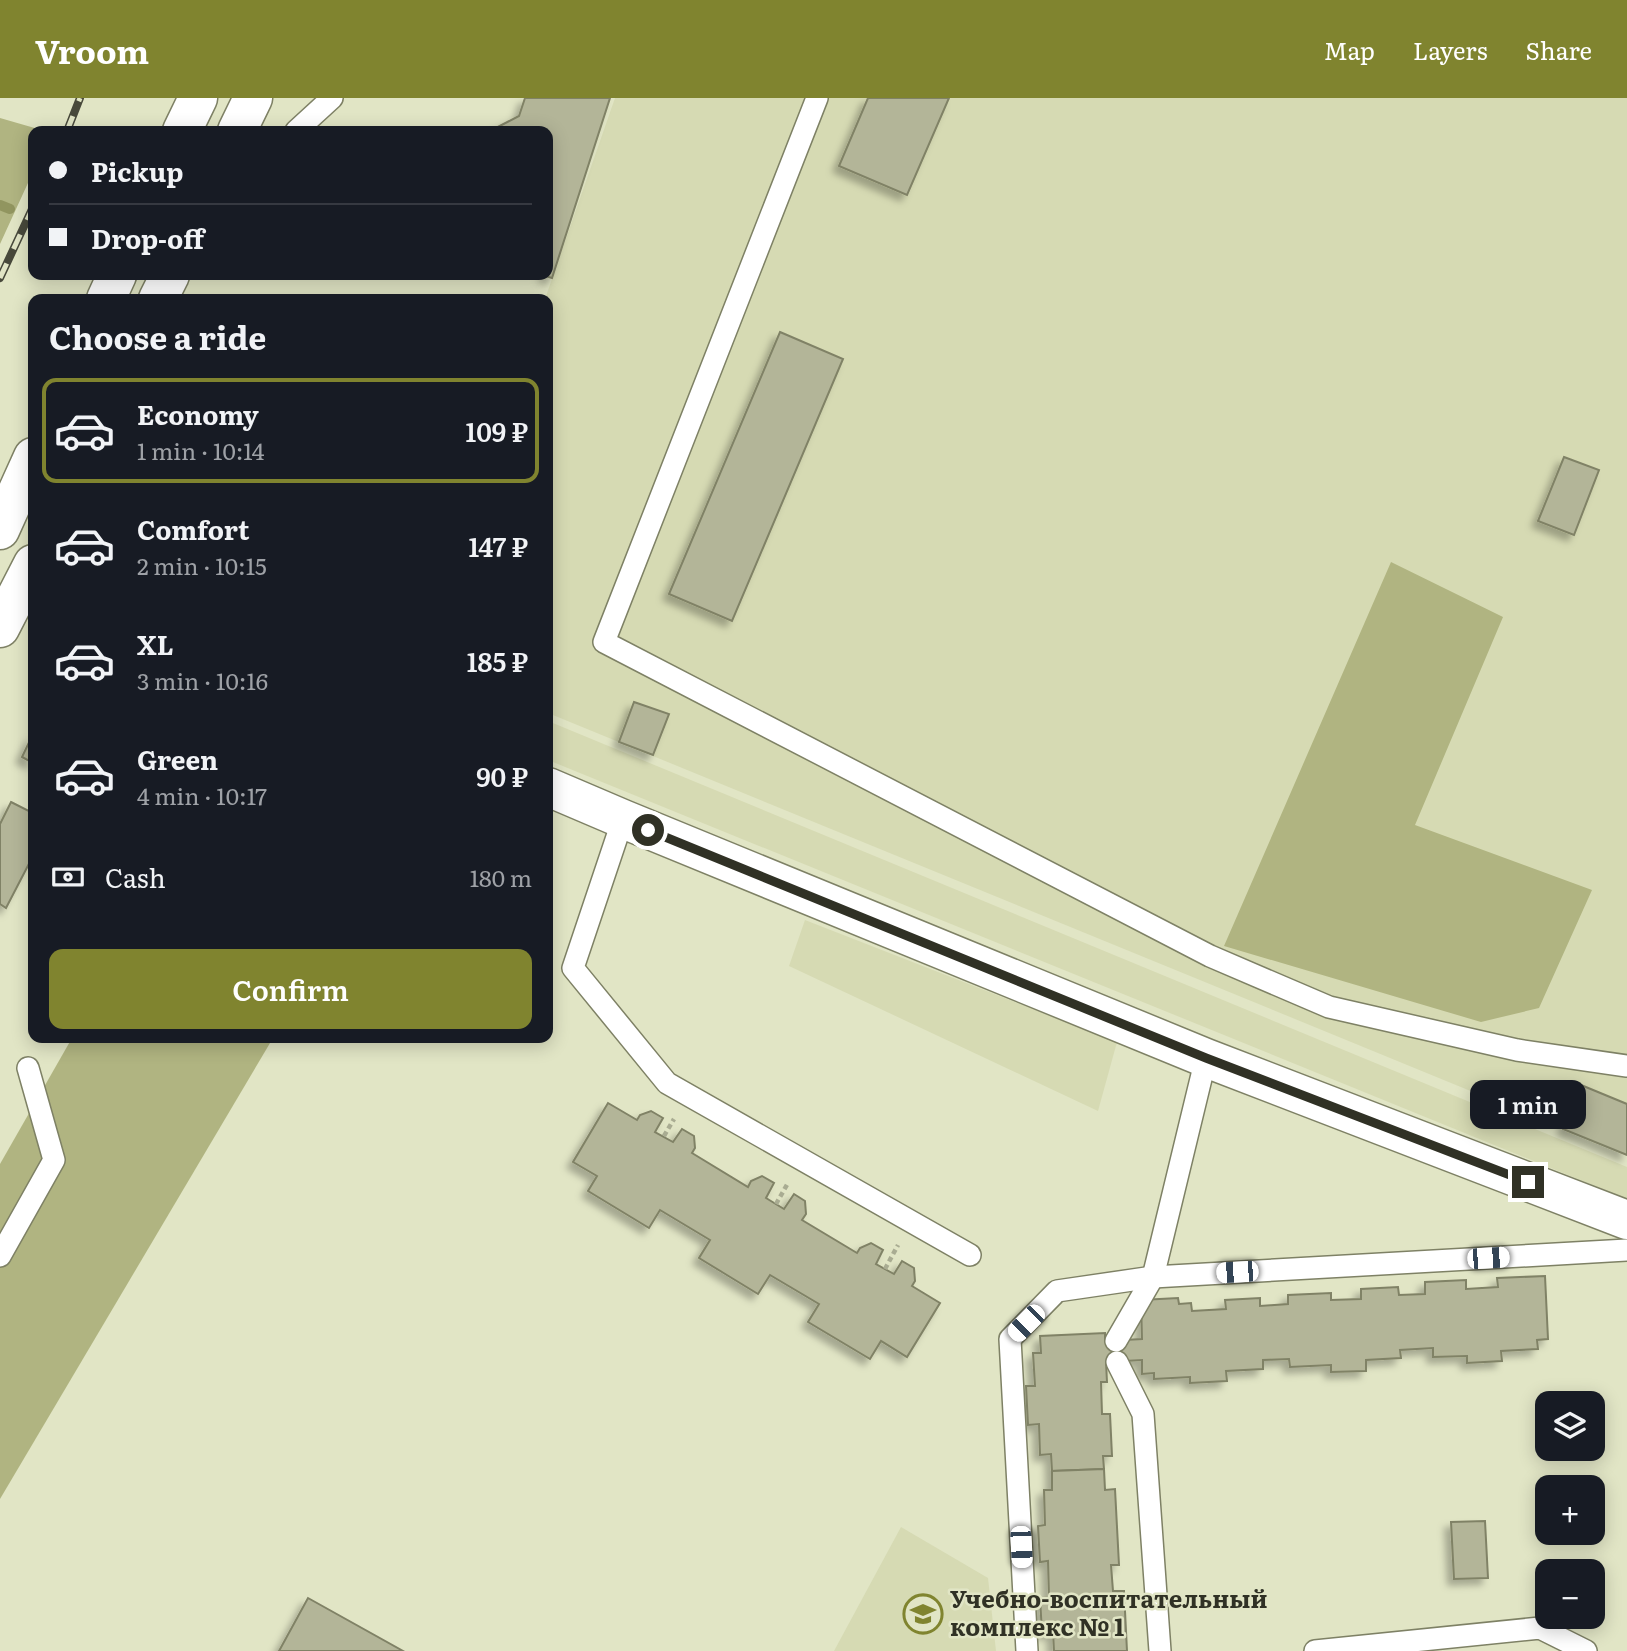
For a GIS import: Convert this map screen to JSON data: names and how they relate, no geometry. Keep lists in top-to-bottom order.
{
  "places": {
    "school or university": ["Учебно-воспитательный комплекс № 1"]
  },
  "page": {
    "header": "Vroom",
    "nav": ["Map", "Layers", "Share"],
    "banner": ["Pickup", "Drop-off"],
    "heading": "Choose a ride",
    "list": [
      {
        "name": "Economy",
        "note": "1 min · 10:14",
        "value": "109 ₽"
      },
      {
        "name": "Comfort",
        "note": "2 min · 10:15",
        "value": "147 ₽"
      },
      {
        "name": "XL",
        "note": "3 min · 10:16",
        "value": "185 ₽"
      },
      {
        "name": "Green",
        "note": "4 min · 10:17",
        "value": "90 ₽"
      }
    ],
    "pay": ["Cash", "180 m"],
    "buttons": "Confirm",
    "bubble": "1 min",
    "map_buttons": ["+", "−"]
  }
}
